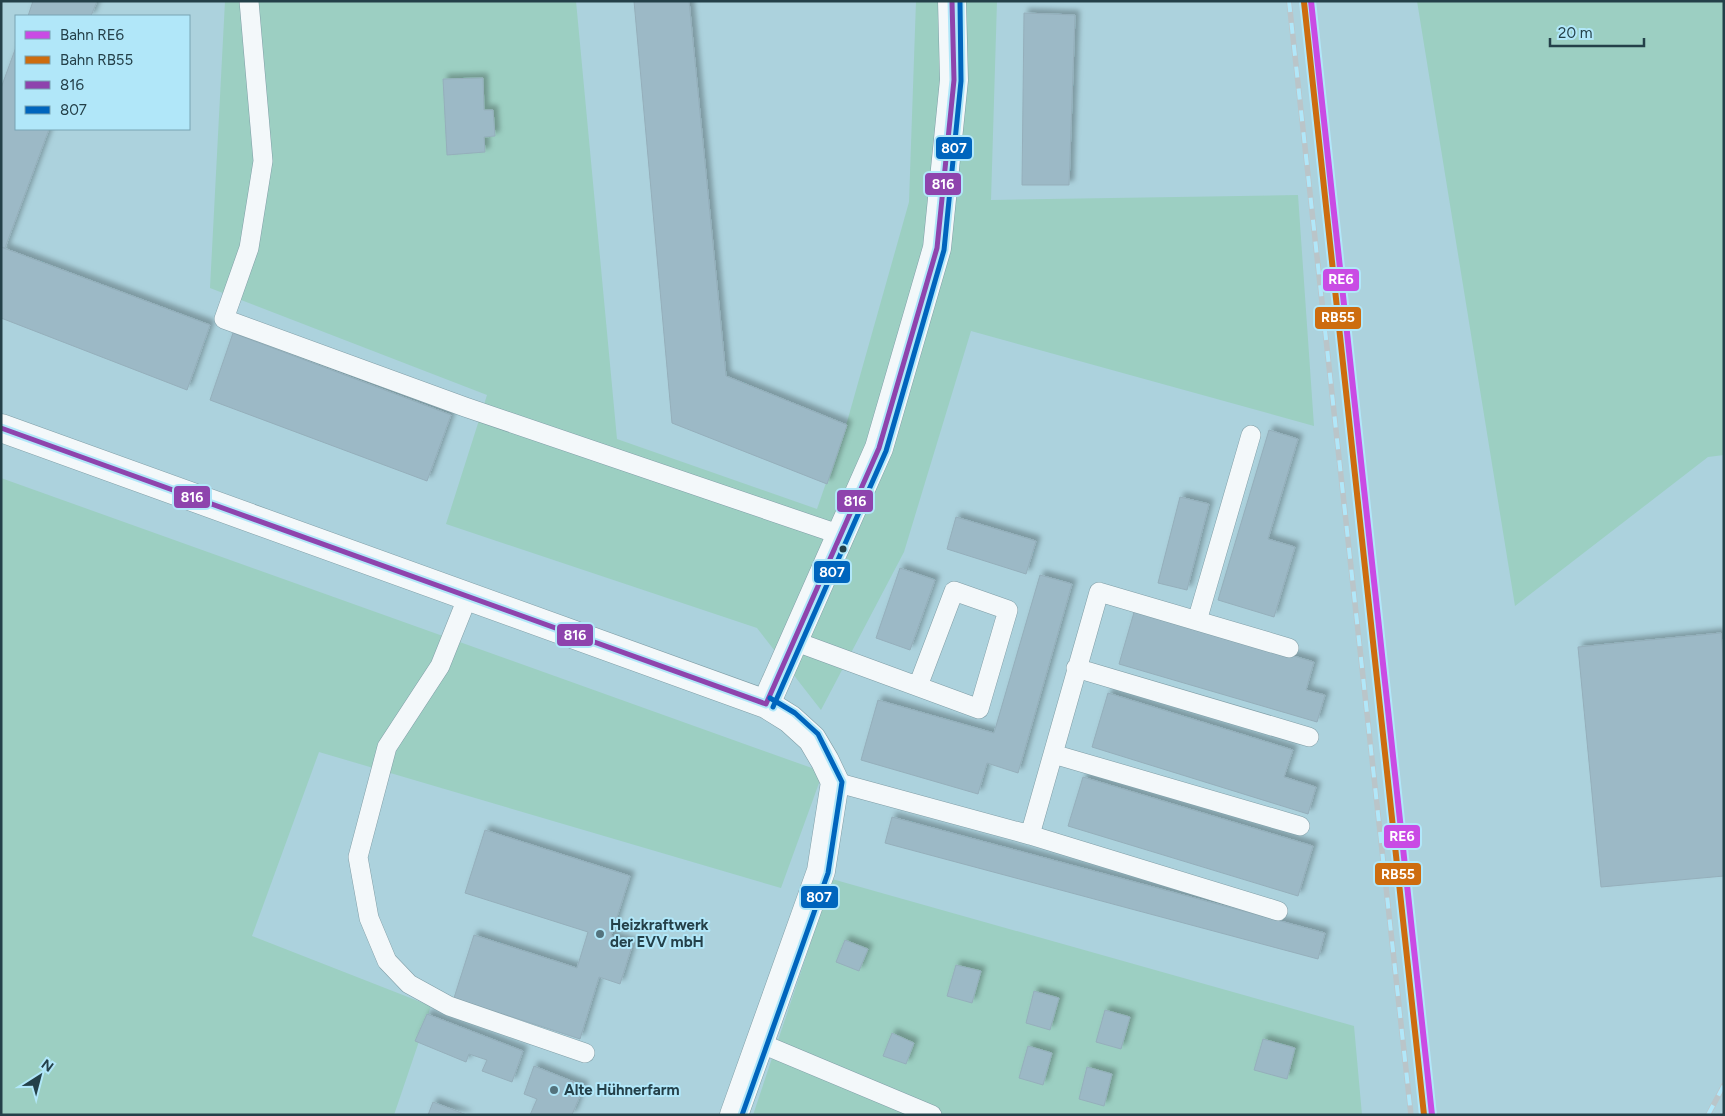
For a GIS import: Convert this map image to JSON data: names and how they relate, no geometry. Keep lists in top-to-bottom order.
{
  "places": ["Heizkraftwerk der EVV mbH", "Alte Hühnerfarm"],
  "lines": [
    "rail line RE6",
    "transit line 816",
    "transit line 807",
    "rail line RB55"
  ],
  "legend": [
    "Bahn RE6",
    "Bahn RB55",
    "816",
    "807"
  ],
  "scale_bar": "20 m",
  "north": "top right"
}
